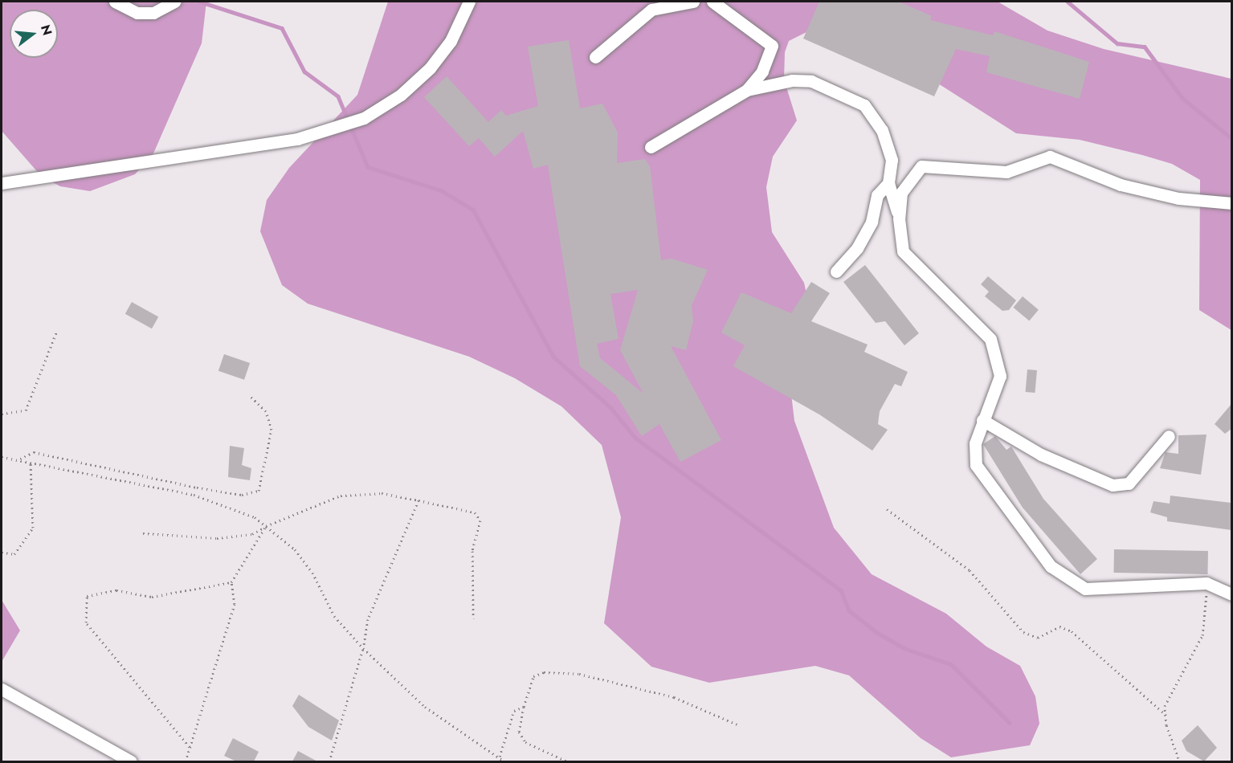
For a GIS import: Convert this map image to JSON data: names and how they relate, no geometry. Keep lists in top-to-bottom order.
{
  "north": "right"
}
